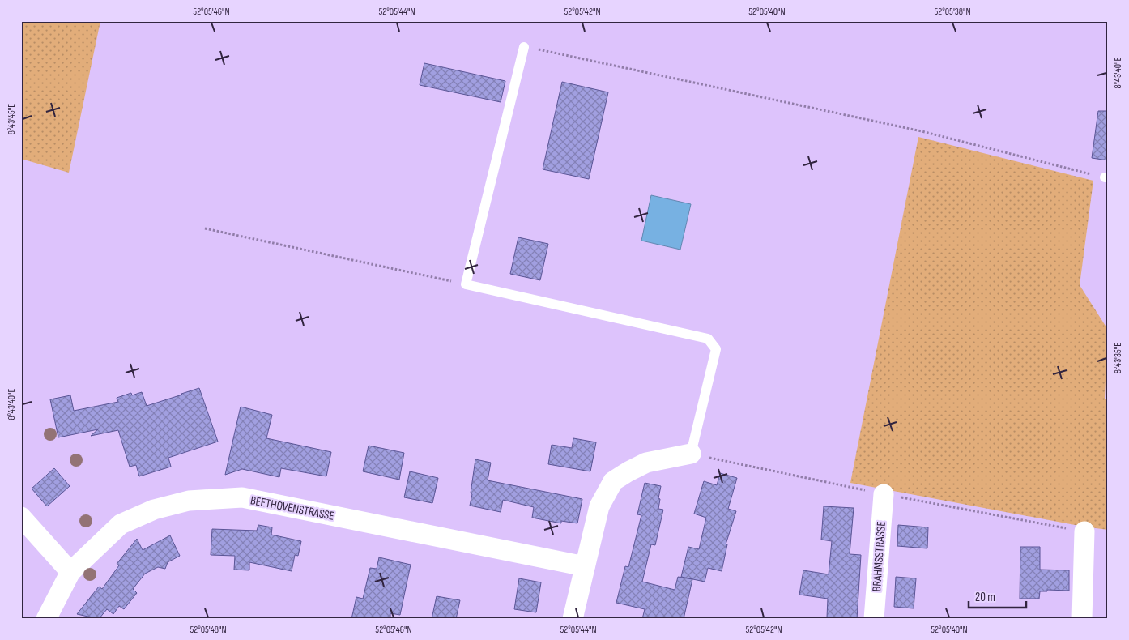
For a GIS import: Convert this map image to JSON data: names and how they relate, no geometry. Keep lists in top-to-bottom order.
{
  "streets": {
    "street": ["BEETHOVENSTRASSE", "BRAHMSSTRASSE"]
  },
  "scale_bar": "20 m",
  "coordinates": [
    "52°05'46\"N",
    "52°05'44\"N",
    "52°05'42\"N",
    "52°05'40\"N",
    "52°05'38\"N",
    "8°43'40\"E",
    "8°43'45\"E",
    "8°43'35\"E",
    "52°05'48\"N"
  ]
}
